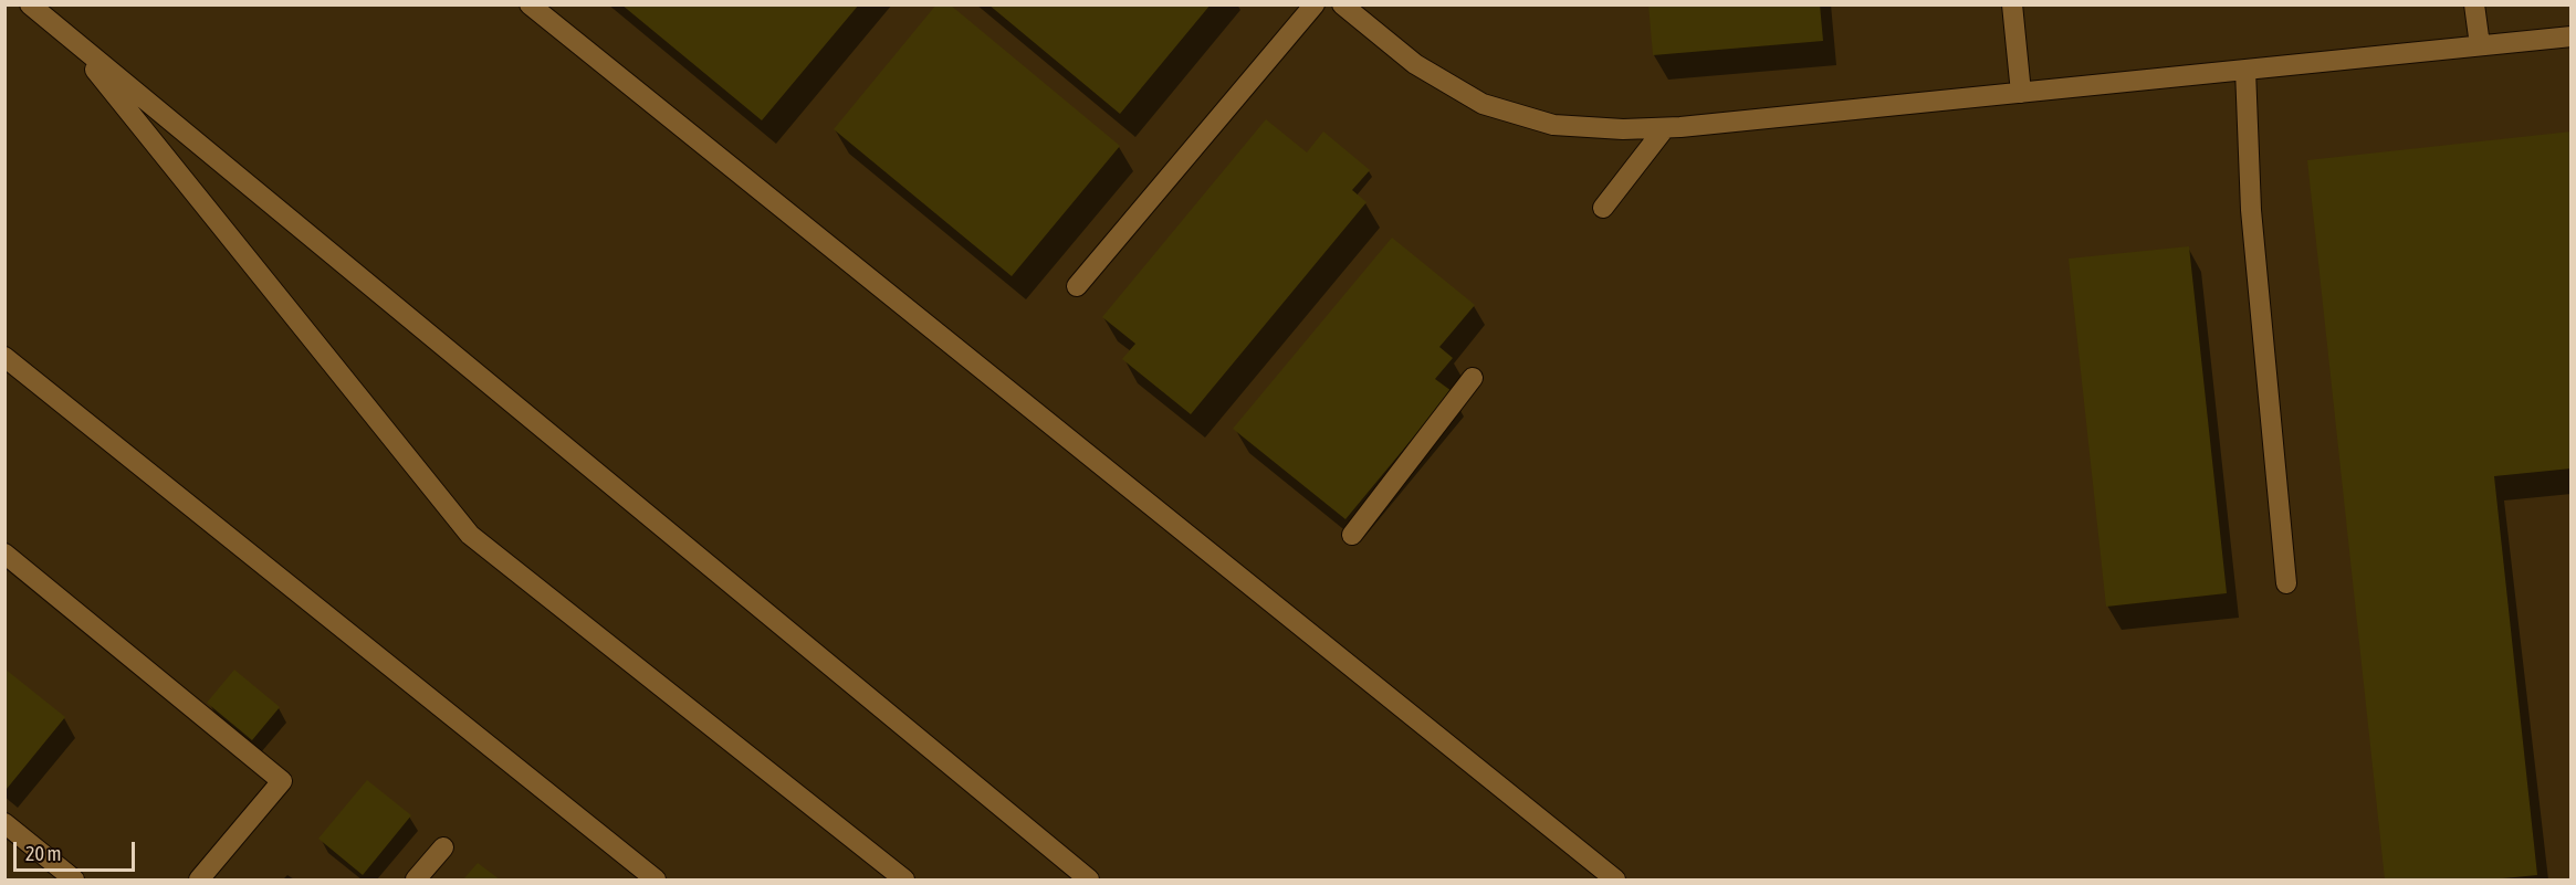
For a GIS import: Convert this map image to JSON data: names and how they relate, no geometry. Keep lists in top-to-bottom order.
{
  "scale_bar": "20 m"
}
